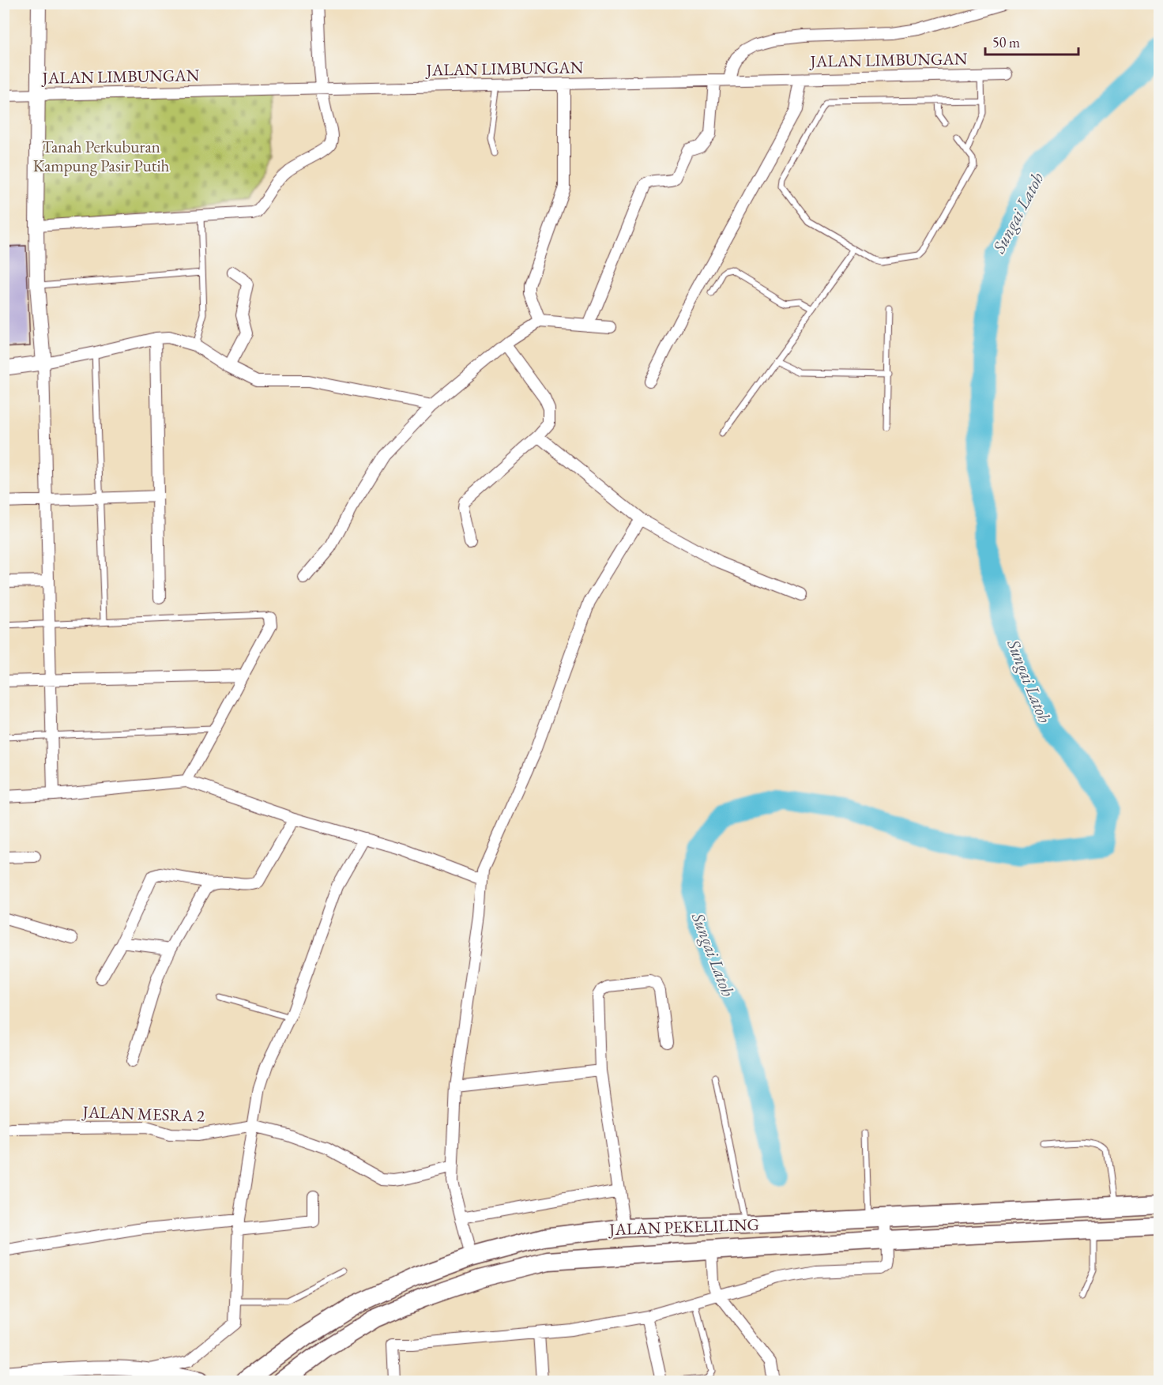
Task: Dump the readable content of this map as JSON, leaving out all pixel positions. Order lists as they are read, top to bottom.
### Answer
{
  "streets": {
    "main road": ["JALAN PEKELILING"],
    "street": ["JALAN LIMBUNGAN", "JALAN MESRA 2"]
  },
  "water": ["Sungai Latoh"],
  "parks": ["Tanah Perkuburan Kampung Pasir Putih"],
  "scale_bar": "50 m"
}
